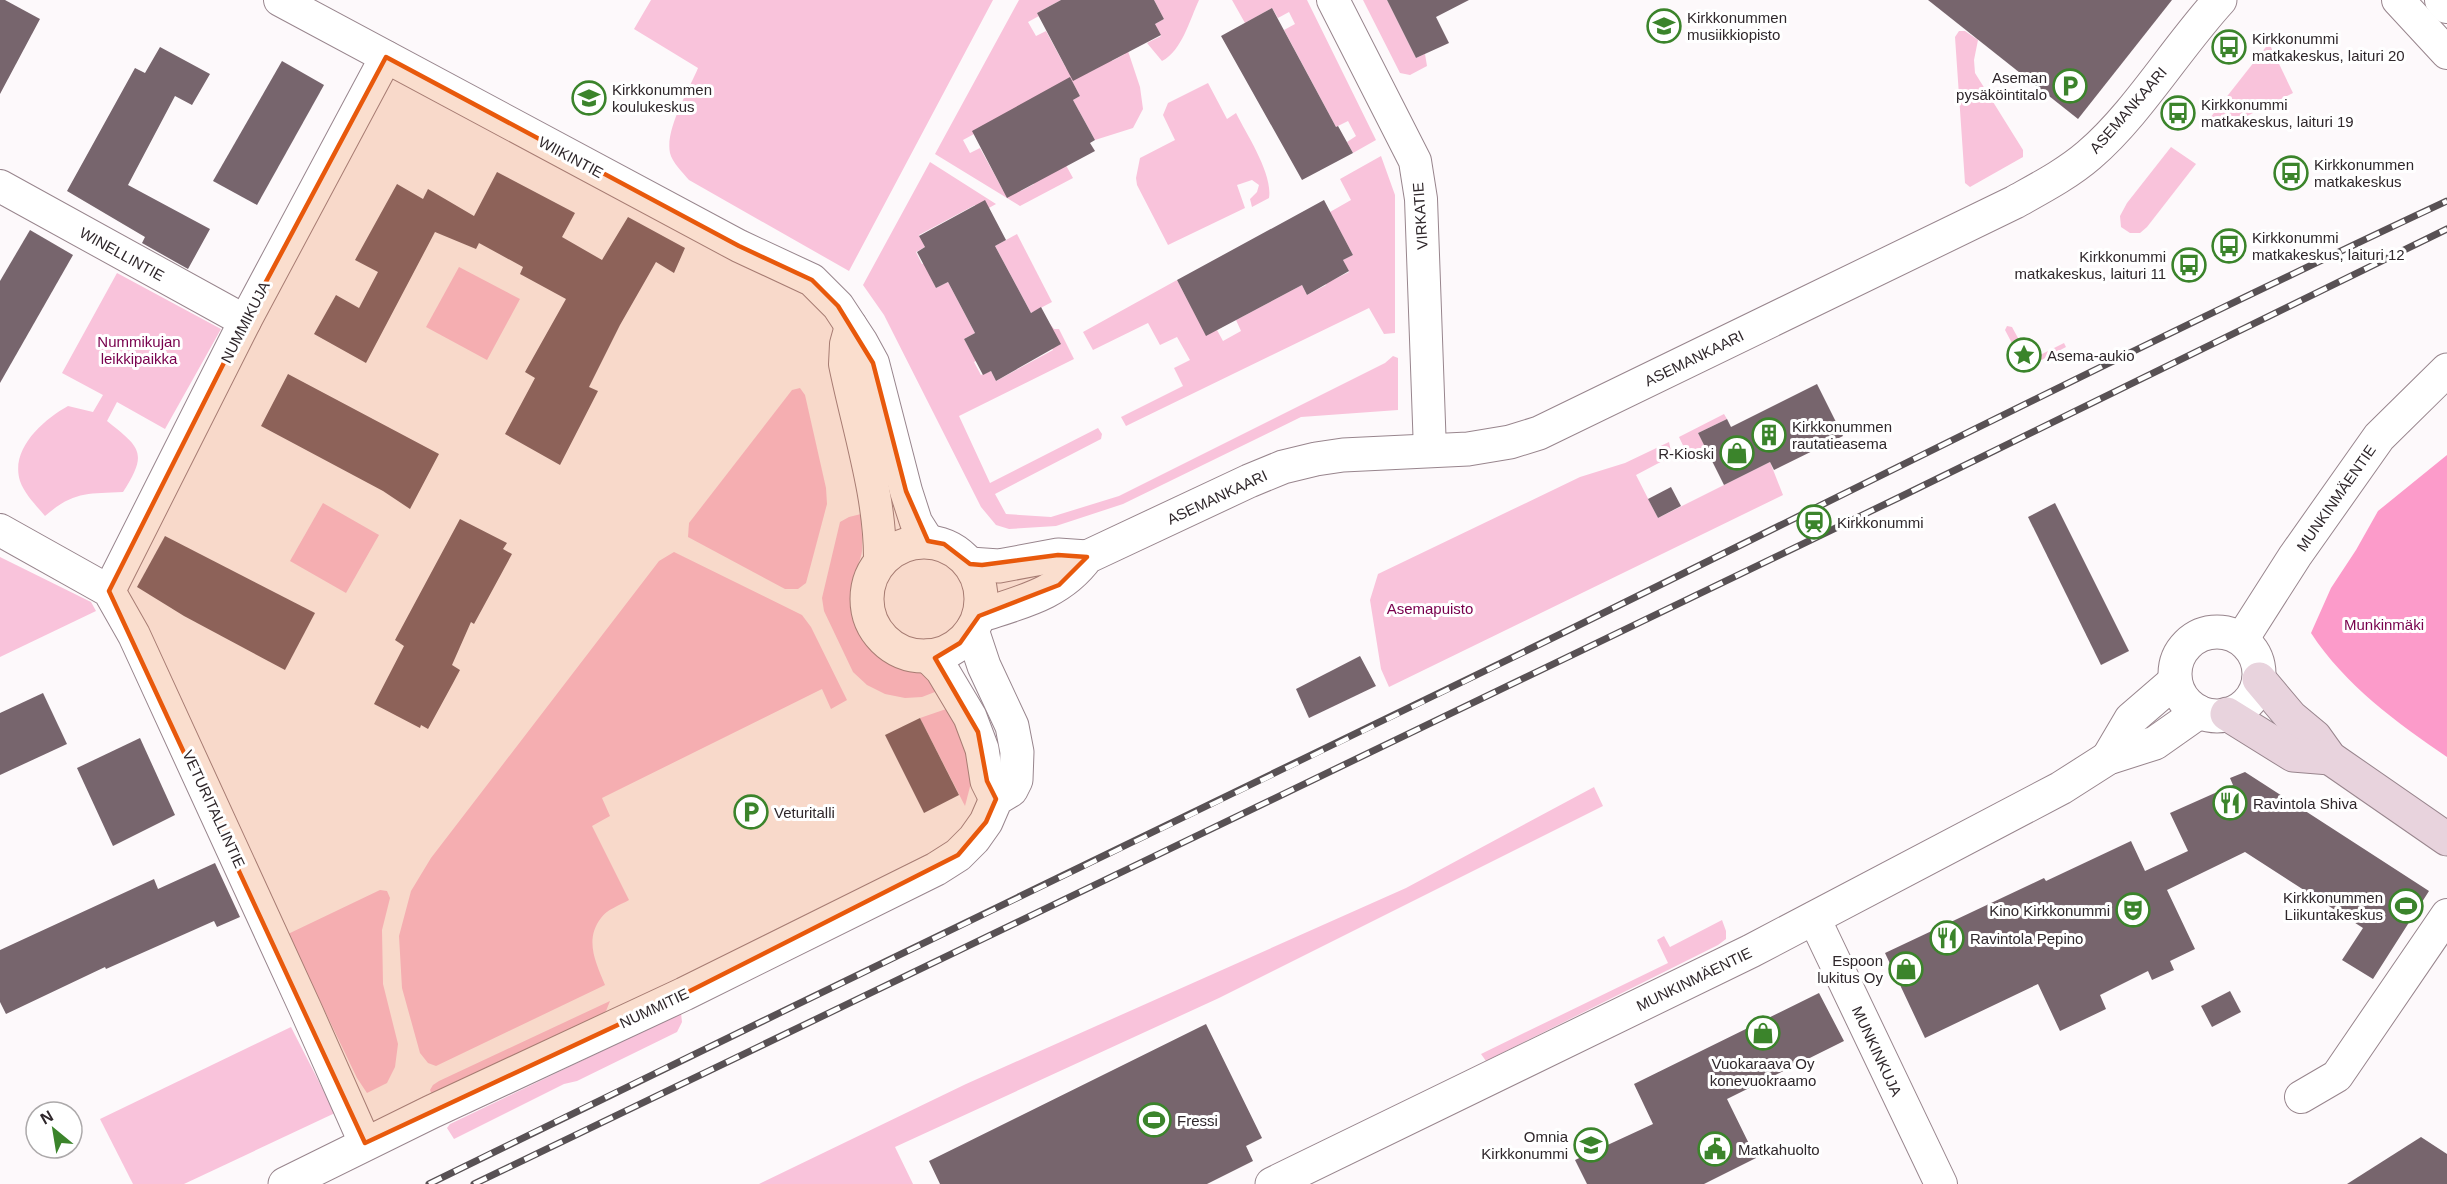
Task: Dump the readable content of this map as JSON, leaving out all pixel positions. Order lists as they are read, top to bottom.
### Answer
{
  "streets": {
    "street": [
      "ASEMANKAARI",
      "WIIKINTIE",
      "VIRKATIE",
      "WINELLINTIE",
      "NUMMIKUJA",
      "MUNKINMÄENTIE",
      "VETURITALLINTIE",
      "NUMMITIE",
      "MUNKINKUJA"
    ]
  },
  "crossings": [
    ["ASEMANKAARI", "WIIKINTIE"],
    ["ASEMANKAARI", "VIRKATIE"],
    ["ASEMANKAARI", "NUMMITIE"],
    ["WIIKINTIE", "NUMMIKUJA"],
    ["WIIKINTIE", "NUMMITIE"],
    ["WINELLINTIE", "NUMMIKUJA"],
    ["NUMMIKUJA", "VETURITALLINTIE"],
    ["MUNKINMÄENTIE", "MUNKINKUJA"],
    ["VETURITALLINTIE", "NUMMITIE"]
  ],
  "parks": ["Nummikujan leikkipaikka", "Asemapuisto", "Munkinmäki"],
  "places": {
    "school or university": ["Kirkkonummen musiikkiopisto", "Kirkkonummen koulukeskus", "Omnia Kirkkonummi"],
    "bus stop": [
      "Kirkkonummi matkakeskus, laituri 20",
      "Kirkkonummi matkakeskus, laituri 19",
      "Kirkkonummen matkakeskus",
      "Kirkkonummi matkakeskus, laituri 12",
      "Kirkkonummi matkakeskus, laituri 11"
    ],
    "parking": ["Aseman pysäköintitalo", "Veturitalli"],
    "place": ["Asema-aukio"],
    "building": ["Kirkkonummen rautatieasema"],
    "shop": ["R-Kioski", "Espoon lukitus Oy", "Vuokaraava Oy konevuokraamo"],
    "station": ["Kirkkonummi"],
    "restaurant": ["Ravintola Shiva", "Ravintola Pepino"],
    "sports": ["Kirkkonummen Liikuntakeskus", "Fressi"],
    "theatre": ["Kino Kirkkonummi"],
    "public building": ["Matkahuolto"]
  },
  "north": "top left"
}
